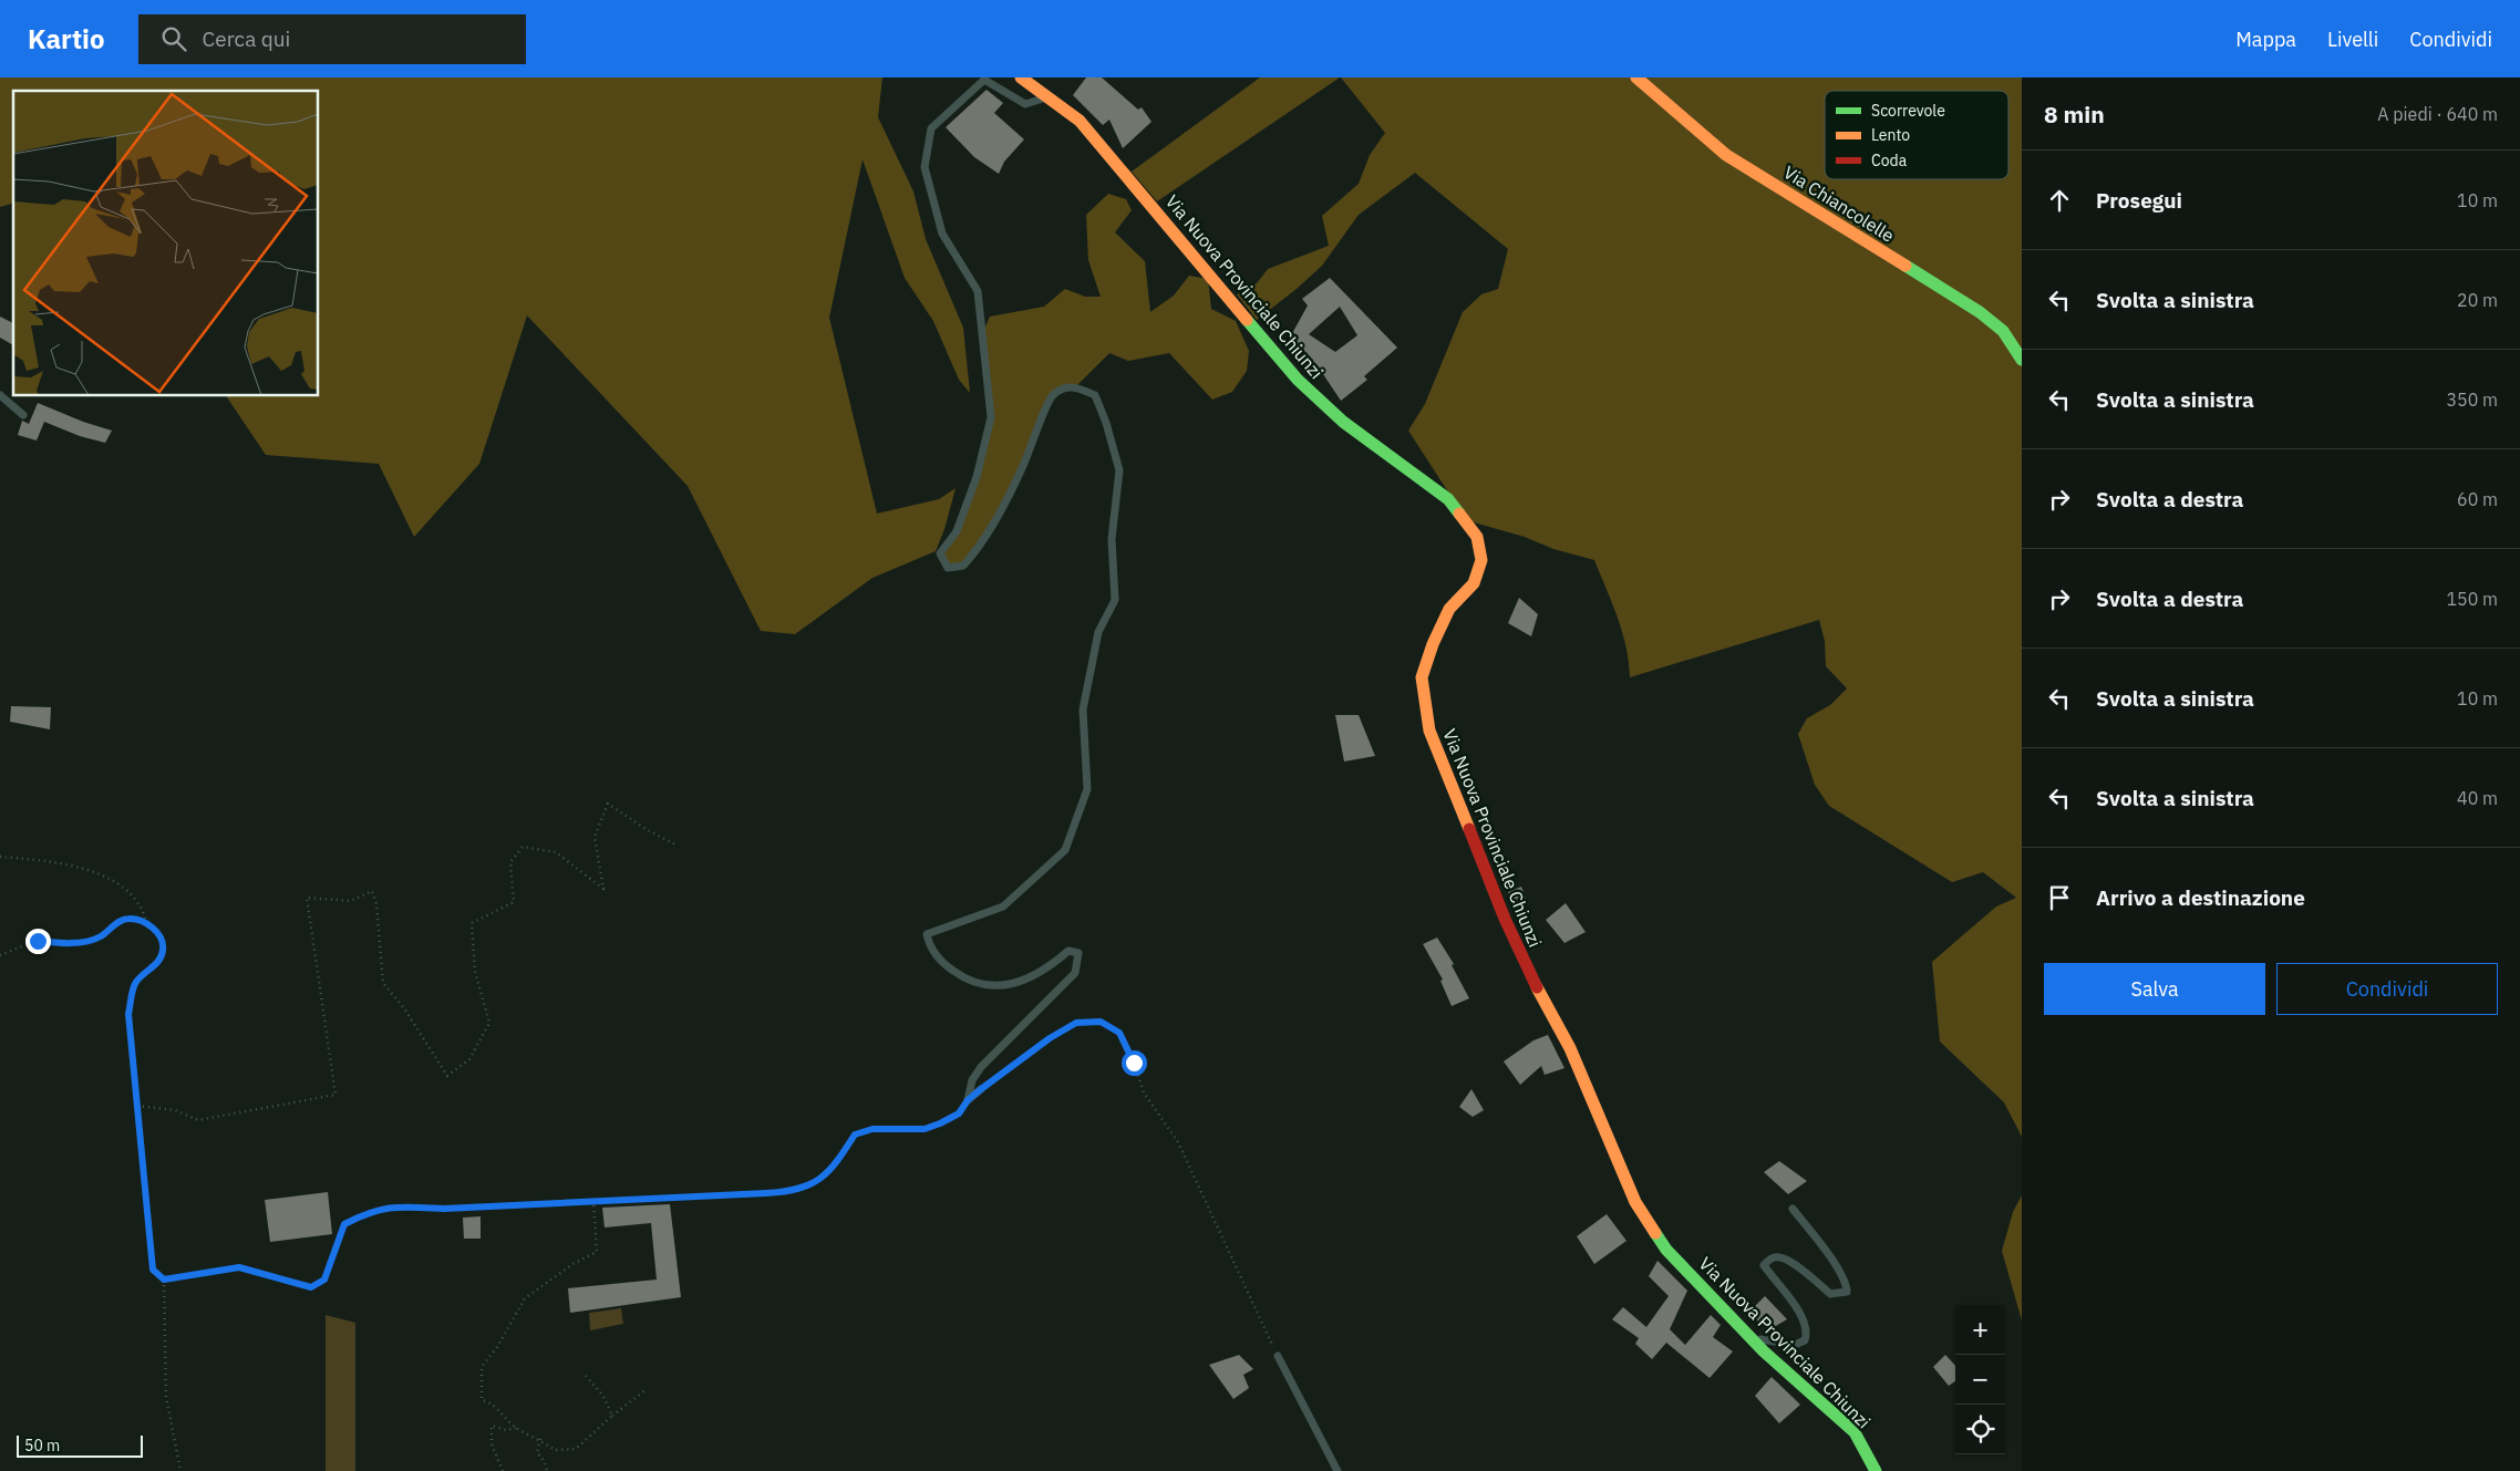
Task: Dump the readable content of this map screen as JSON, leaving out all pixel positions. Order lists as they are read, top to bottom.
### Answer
{
  "streets": {
    "main road": ["Via Chiancolelle", "Via Nuova Provinciale Chiunzi"]
  },
  "legend": ["Scorrevole", "Lento", "Coda"],
  "scale_bar": "50 m",
  "page": {
    "header": "Kartio",
    "search": "Cerca qui",
    "nav": ["Mappa", "Livelli", "Condividi"],
    "heading": ["8 min", "A piedi · 640 m"],
    "list": [
      ["Prosegui", "10 m"],
      ["Svolta a sinistra", "20 m"],
      ["Svolta a sinistra", "350 m"],
      ["Svolta a destra", "60 m"],
      ["Svolta a destra", "150 m"],
      ["Svolta a sinistra", "10 m"],
      ["Svolta a sinistra", "40 m"],
      "Arrivo a destinazione"
    ],
    "buttons": ["Salva", "Condividi"],
    "map_buttons": ["+", "−"],
    "scale": "50 m"
  }
}
